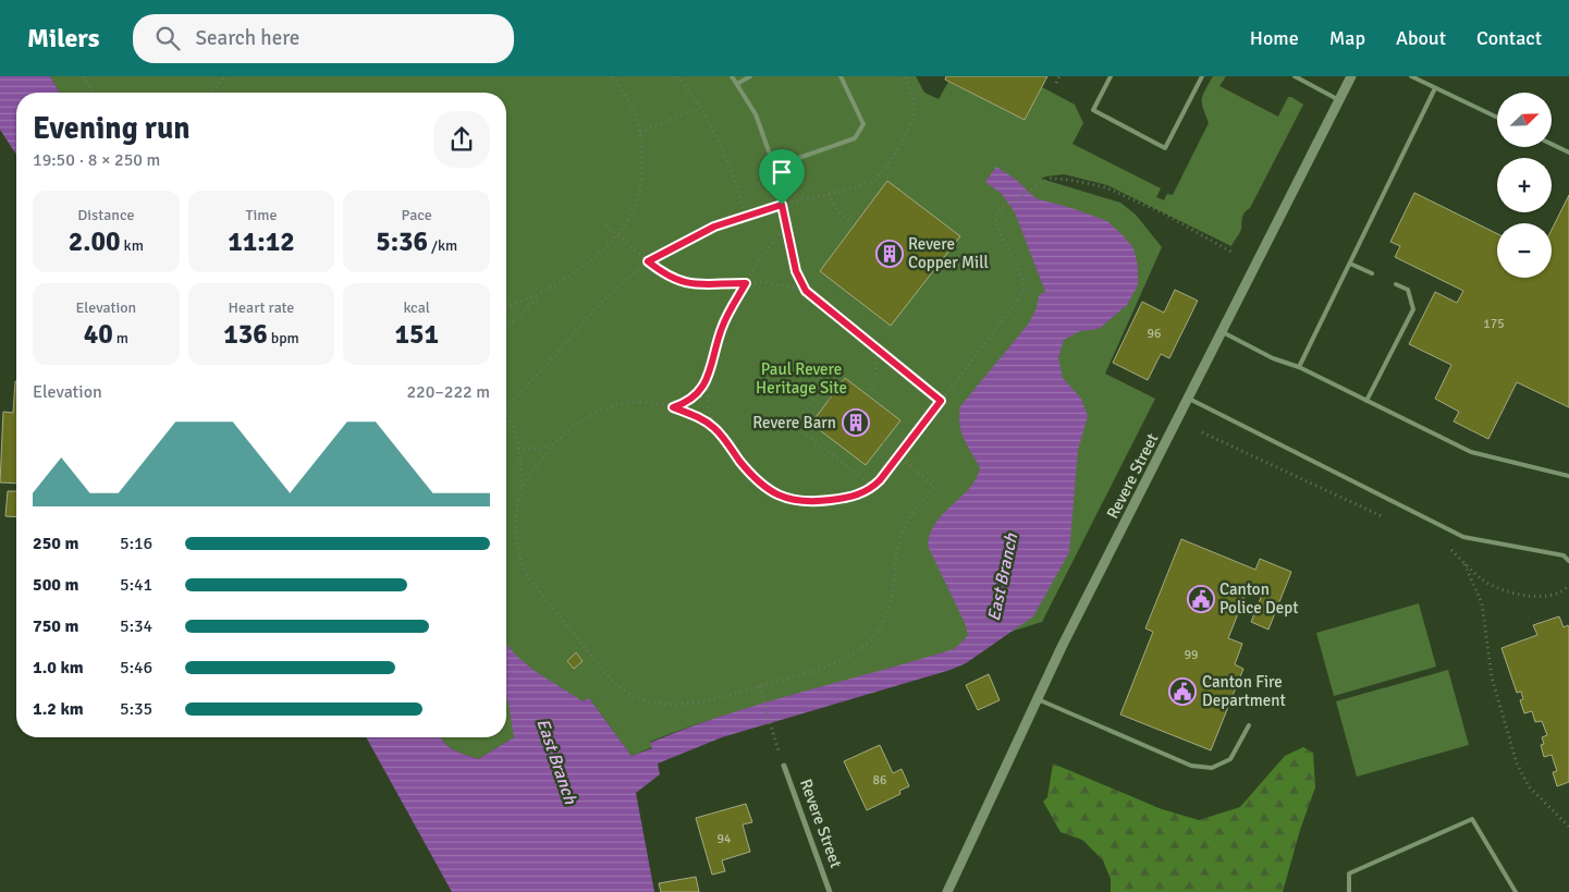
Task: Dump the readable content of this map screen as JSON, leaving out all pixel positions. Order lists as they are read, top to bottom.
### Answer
{
  "streets": {
    "street": ["Revere Street"]
  },
  "water": ["East Branch"],
  "parks": ["Paul Revere Heritage Site"],
  "places": {
    "building": ["Revere Copper Mill", "Revere Barn"],
    "public building": ["Canton Police Dept", "Canton Fire Department"]
  },
  "house_numbers": [
    "175",
    "96",
    "99",
    "86",
    "94"
  ],
  "north": "top right",
  "page": {
    "header": "Milers",
    "search": "Search here",
    "nav": [
      "Home",
      "Map",
      "About",
      "Contact"
    ],
    "map_buttons": ["+", "−"],
    "heading": ["Evening run", "19:50 · 8 × 250 m"],
    "stats": [
      ["Distance", "2.00 km"],
      ["Time", "11:12"],
      ["Pace", "5:36 /km"],
      ["Elevation", "40 m"],
      ["Heart rate", "136 bpm"],
      ["kcal", "151"]
    ],
    "chart": ["Elevation", "220–222 m"],
    "list": [
      {
        "name": "250 m",
        "note": "5:16"
      },
      {
        "name": "500 m",
        "note": "5:41"
      },
      {
        "name": "750 m",
        "note": "5:34"
      },
      {
        "name": "1.0 km",
        "note": "5:46"
      },
      {
        "name": "1.2 km",
        "note": "5:35"
      }
    ]
  }
}
